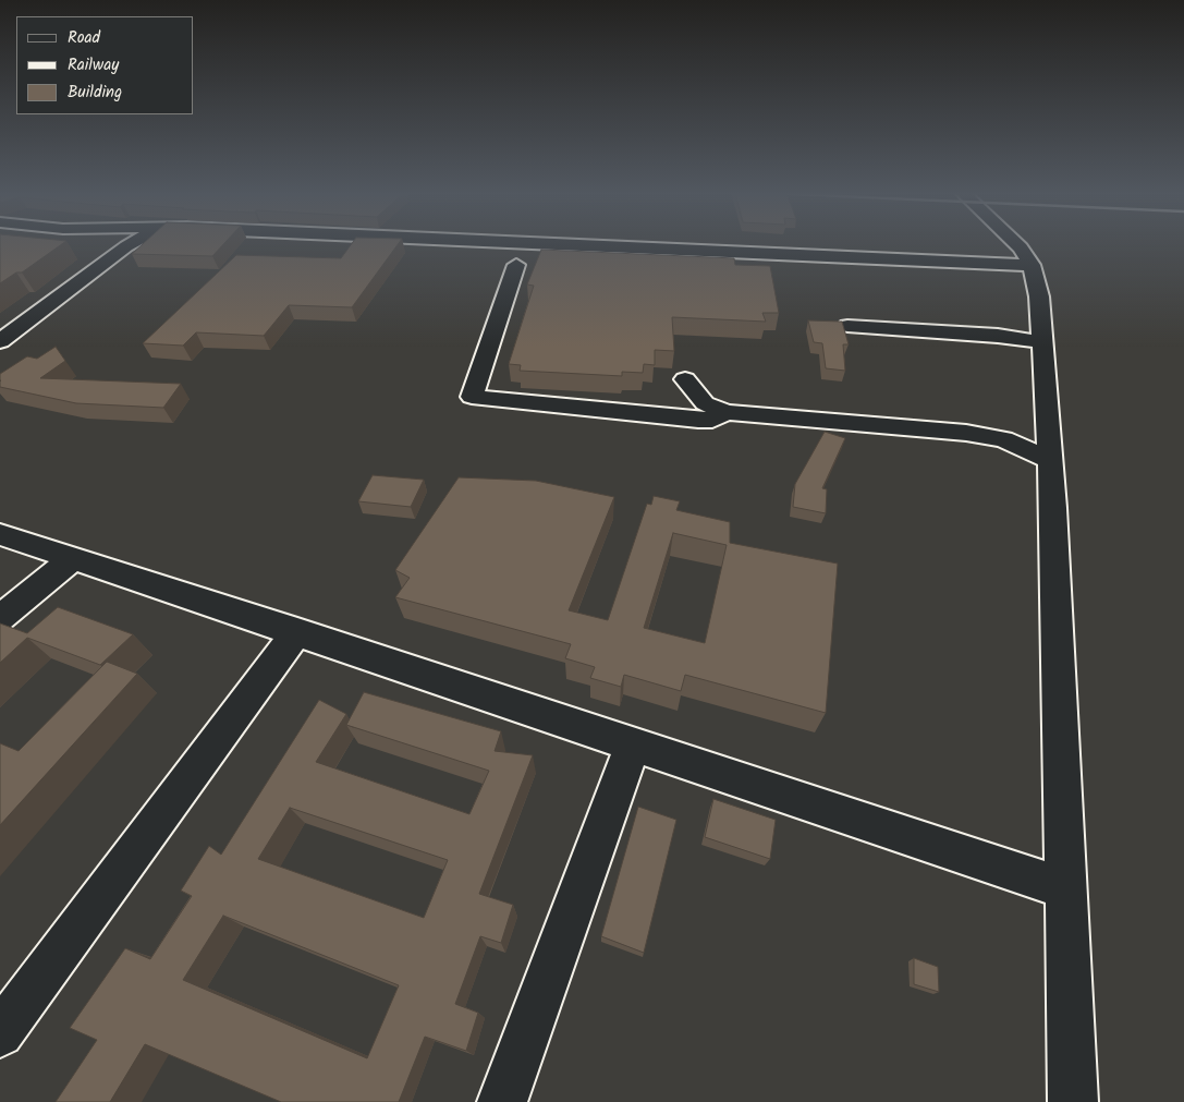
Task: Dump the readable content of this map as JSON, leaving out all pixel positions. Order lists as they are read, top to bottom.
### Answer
{
  "legend": ["Road", "Railway", "Building"]
}
